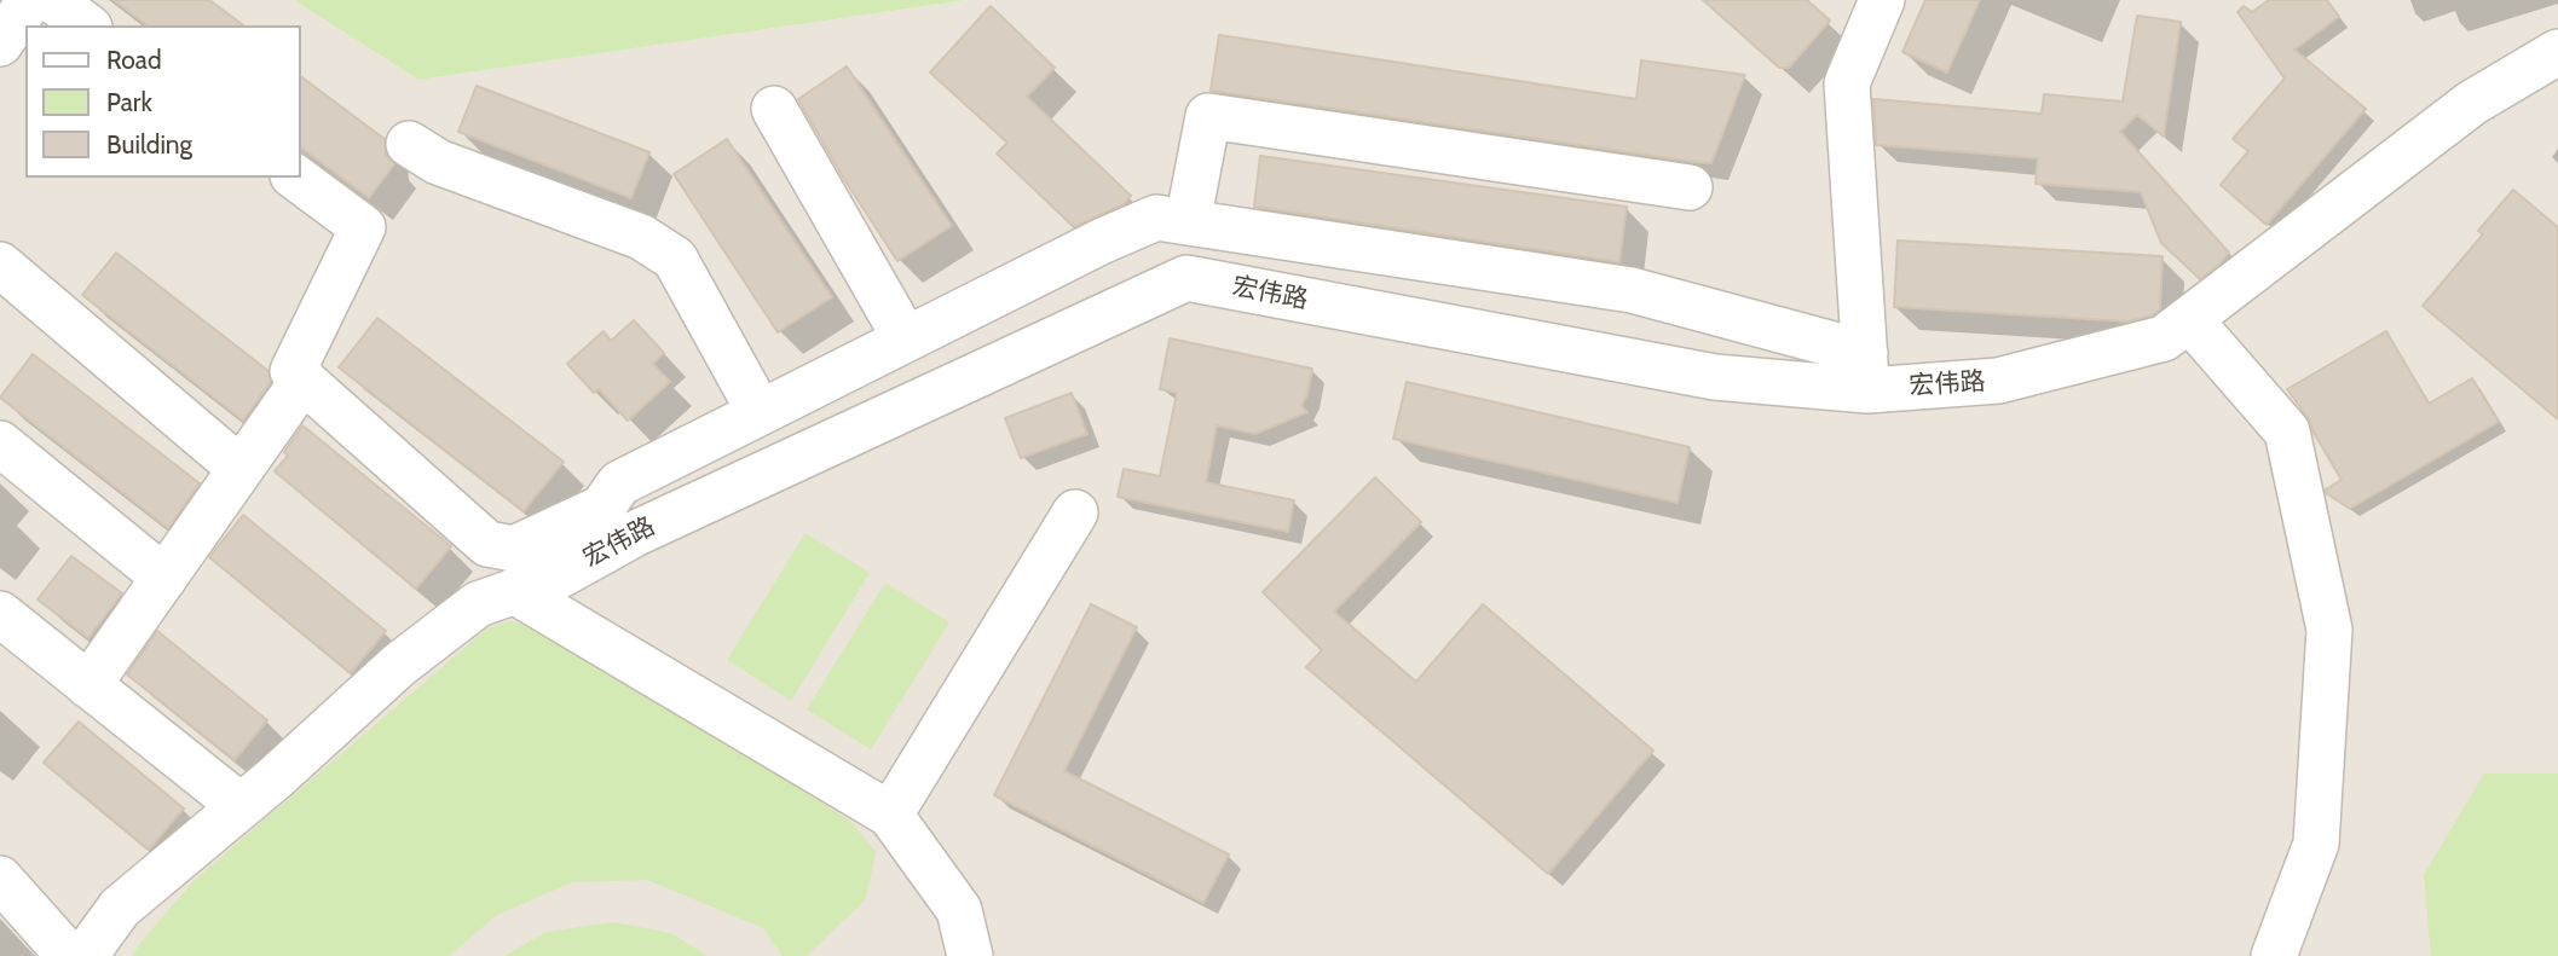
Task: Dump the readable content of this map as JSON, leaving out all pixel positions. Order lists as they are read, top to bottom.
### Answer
{
  "streets": {
    "street": ["宏伟路"]
  },
  "legend": ["Road", "Park", "Building"]
}
